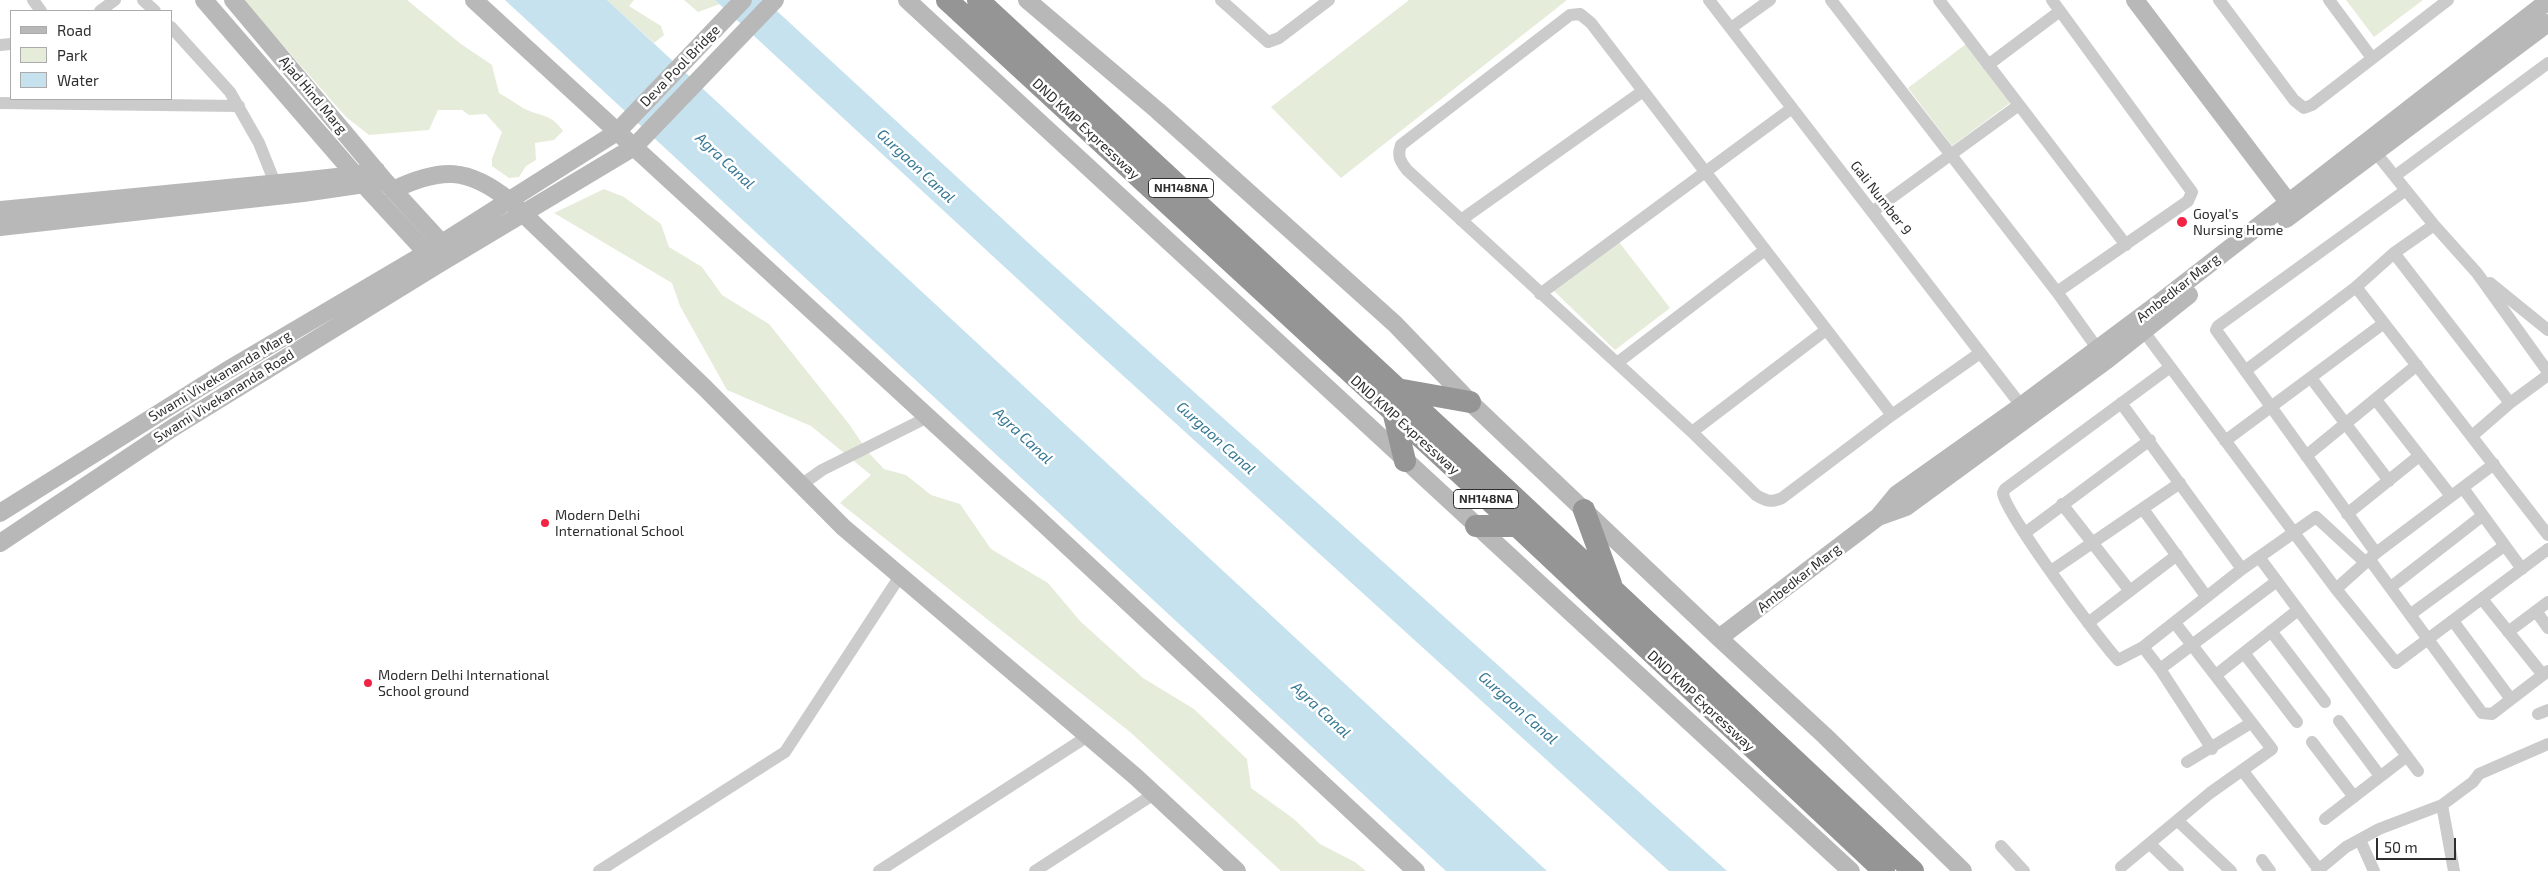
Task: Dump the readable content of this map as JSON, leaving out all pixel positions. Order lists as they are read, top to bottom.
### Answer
{
  "streets": {
    "highway": ["DND KMP Expressway", "NH148NA"],
    "street": [
      "Deva Pool Bridge",
      "Ajad Hind Marg",
      "Gali Number 9",
      "Ambedkar Marg",
      "Swami Vivekananda Marg",
      "Swami Vivekananda Road"
    ]
  },
  "crossings": [
    ["Deva Pool Bridge", "Ajad Hind Marg"],
    ["Deva Pool Bridge", "Swami Vivekananda Marg"],
    ["Ajad Hind Marg", "Swami Vivekananda Marg"],
    ["Gali Number 9", "Ambedkar Marg"],
    ["Swami Vivekananda Marg", "Swami Vivekananda Road"]
  ],
  "water": ["Agra Canal", "Gurgaon Canal"],
  "places": ["Goyal's Nursing Home", "Modern Delhi International School", "Modern Delhi International School ground"],
  "legend": ["Road", "Park", "Water"],
  "scale_bar": "50 m"
}
